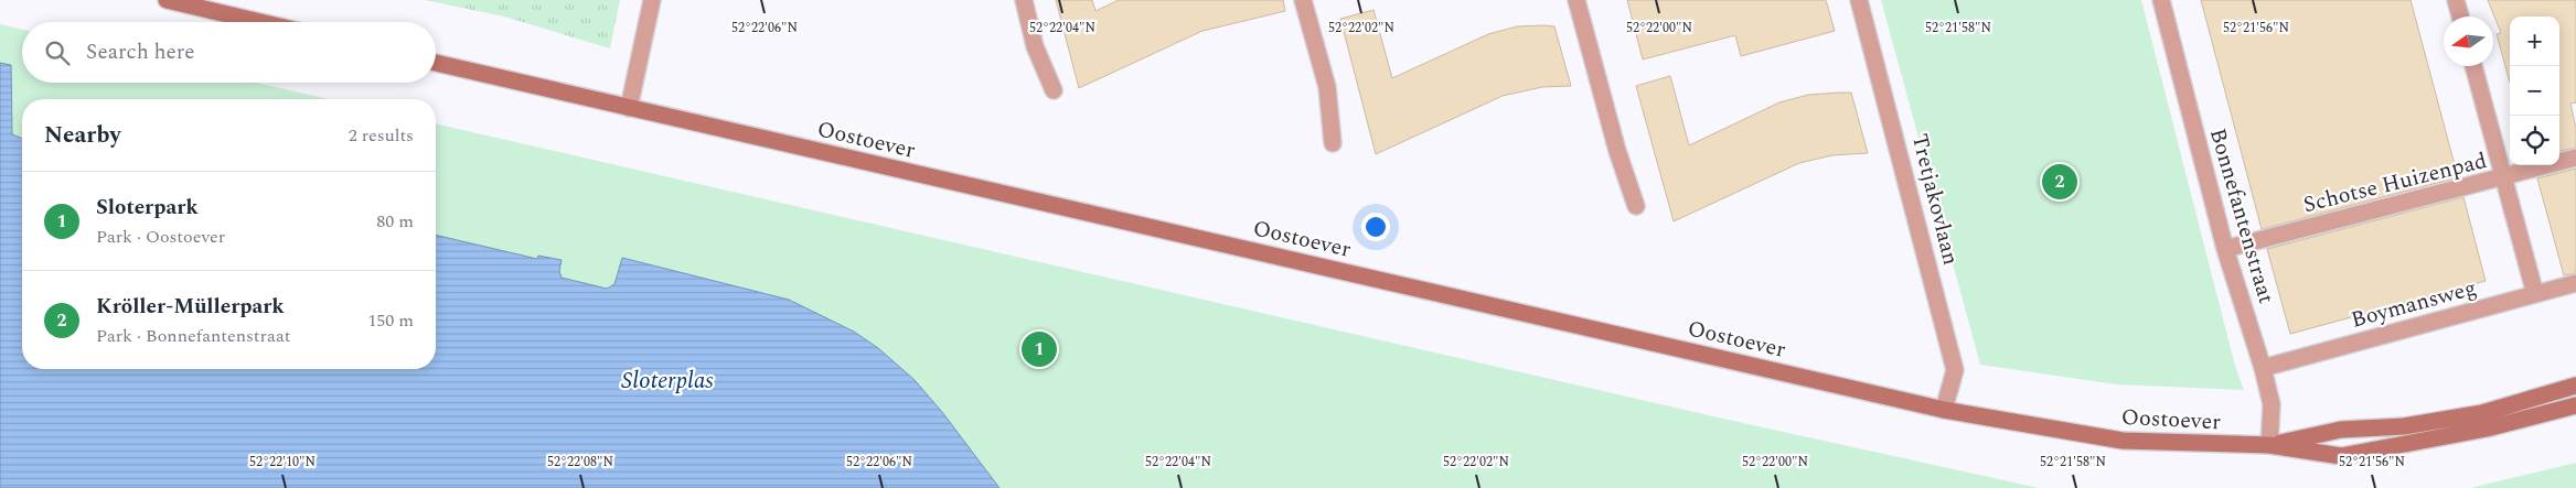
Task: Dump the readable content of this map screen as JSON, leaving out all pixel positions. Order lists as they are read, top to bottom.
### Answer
{
  "streets": {
    "main road": ["Oostoever"],
    "street": [
      "Schotse Huizenpad",
      "Tretjakovlaan",
      "Bonnefantenstraat",
      "Boymansweg"
    ]
  },
  "crossings": [
    ["Oostoever", "Tretjakovlaan"],
    ["Oostoever", "Bonnefantenstraat"],
    ["Schotse Huizenpad", "Bonnefantenstraat"],
    ["Bonnefantenstraat", "Boymansweg"]
  ],
  "water": ["Sloterplas"],
  "north": "left",
  "page": {
    "map_buttons": ["+", "−"],
    "search": "Search here",
    "heading": ["Nearby", "2 results"],
    "pins": ["2", "1"],
    "list": [
      {
        "mark": "1",
        "name": "Sloterpark",
        "note": "Park · Oostoever",
        "value": "80 m"
      },
      {
        "mark": "2",
        "name": "Kröller-Müllerpark",
        "note": "Park · Bonnefantenstraat",
        "value": "150 m"
      }
    ]
  },
  "coordinates": [
    "52°22'04\"N",
    "52°22'02\"N",
    "52°22'00\"N",
    "52°21'58\"N",
    "52°22'06\"N",
    "52°21'56\"N",
    "52°22'10\"N",
    "52°22'08\"N"
  ]
}
